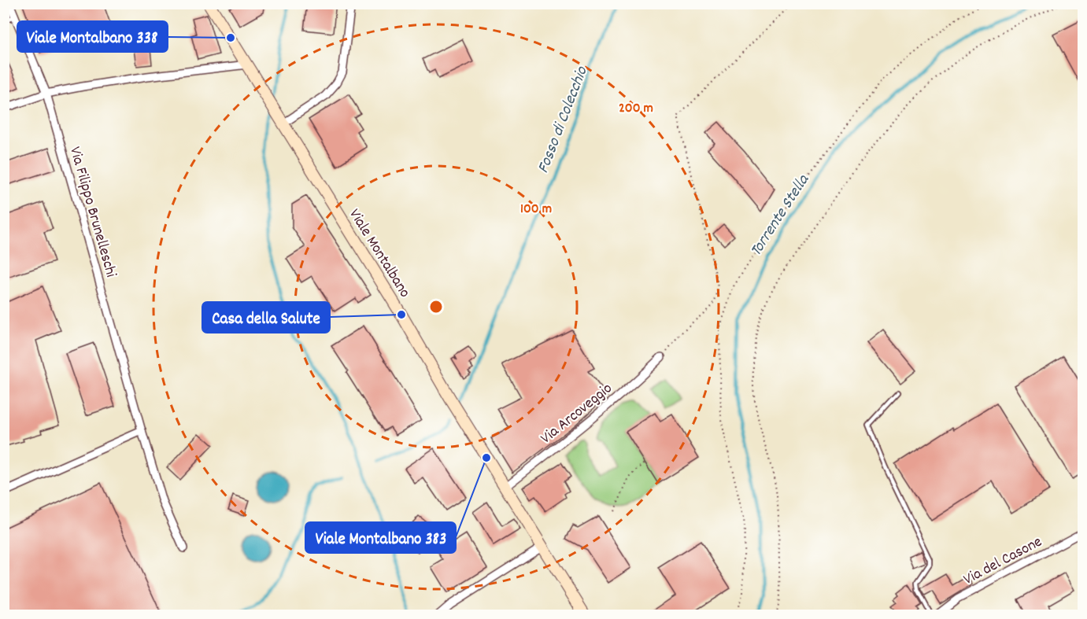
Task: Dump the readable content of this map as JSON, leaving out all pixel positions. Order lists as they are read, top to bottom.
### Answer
{
  "streets": {
    "main road": ["Viale Montalbano"],
    "street": ["Via Filippo Brunelleschi", "Via Arcoveggio", "Via del Casone"]
  },
  "crossings": [
    ["Viale Montalbano", "Via Arcoveggio"]
  ],
  "water": ["Fosso di Colecchio", "Torrente Stella"],
  "places": ["Viale Montalbano 338", "Casa della Salute", "Viale Montalbano 383"],
  "rings": ["200 m", "100 m"]
}
